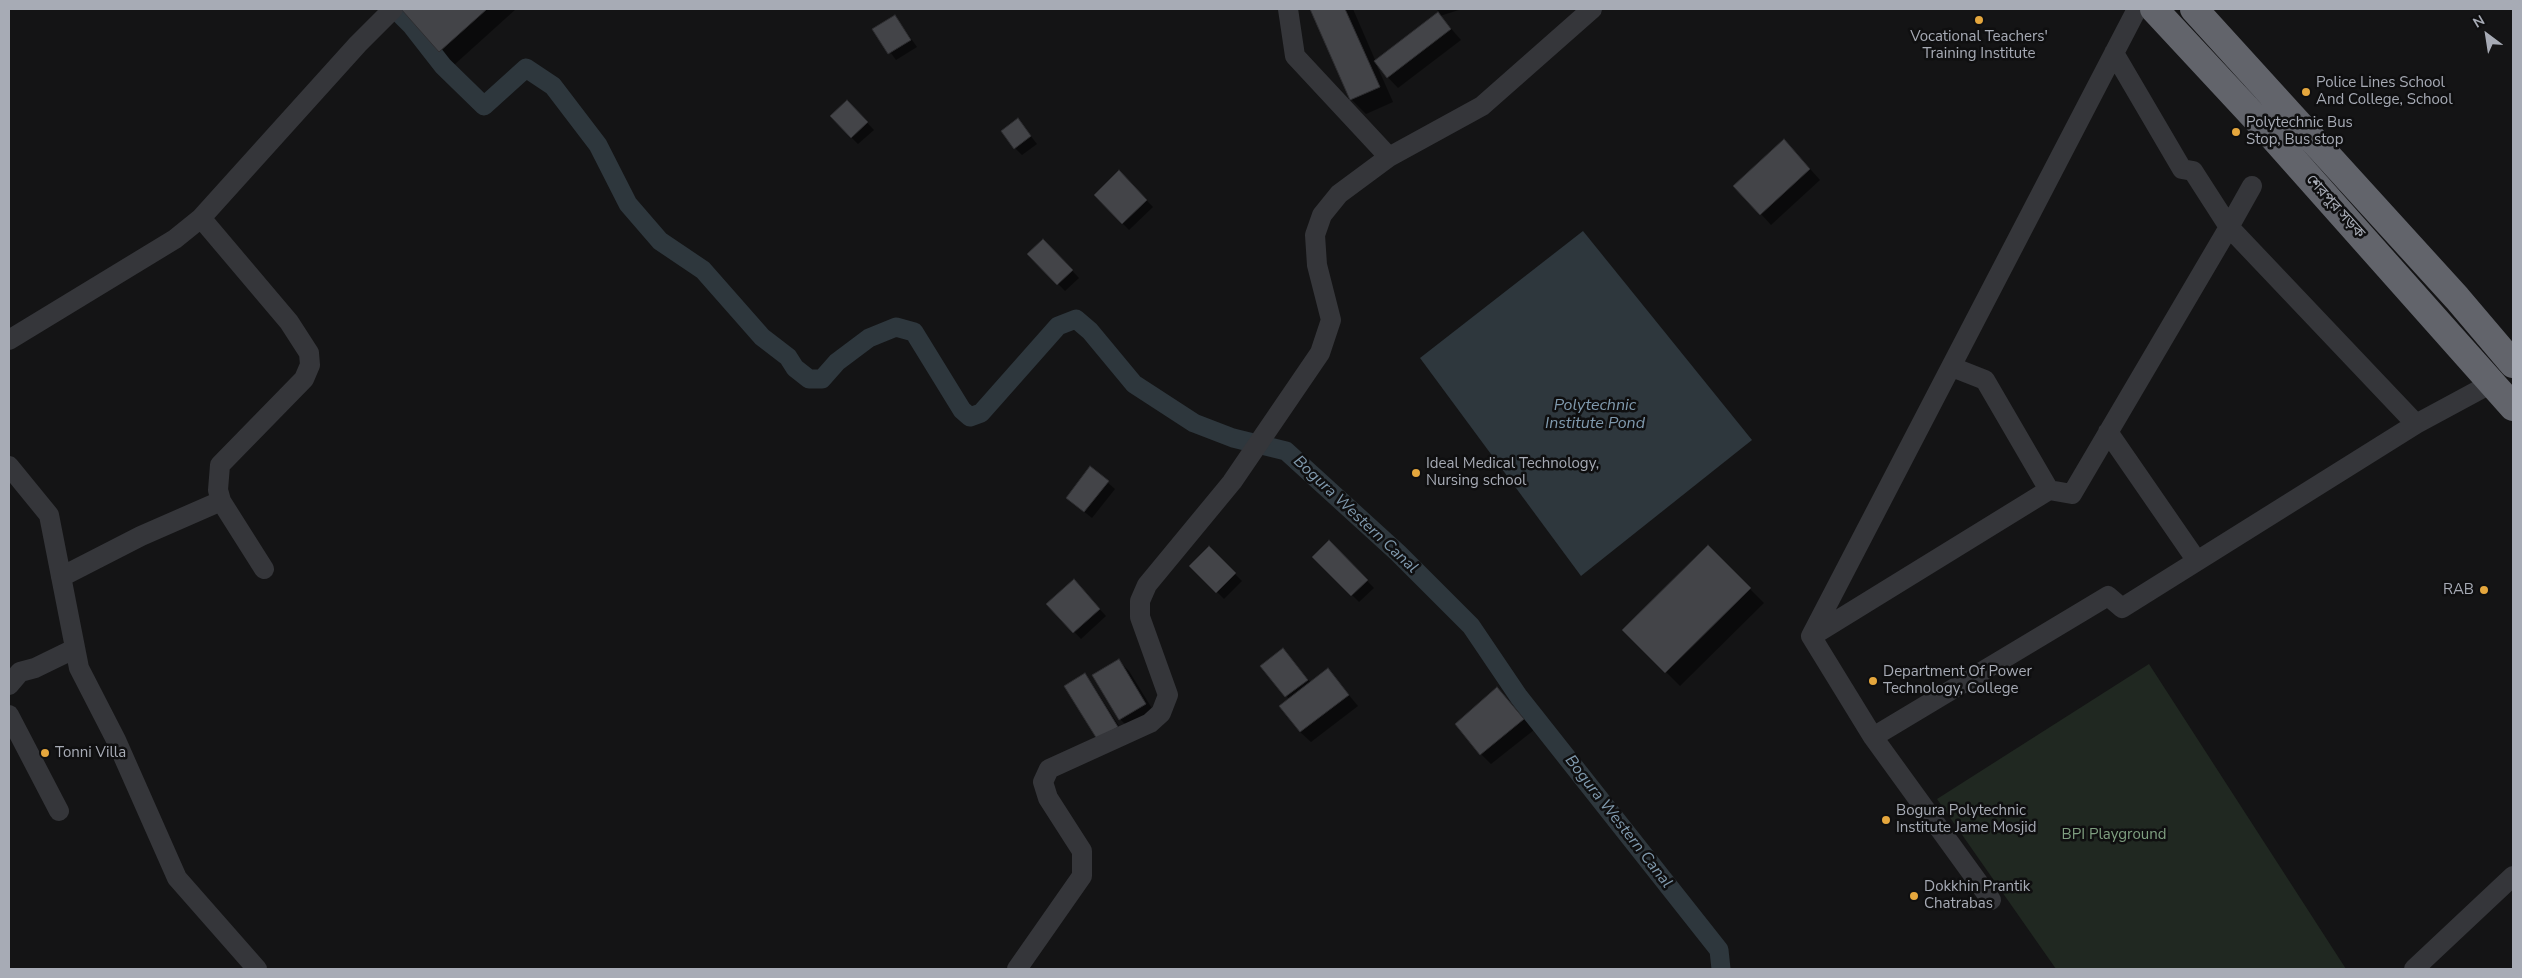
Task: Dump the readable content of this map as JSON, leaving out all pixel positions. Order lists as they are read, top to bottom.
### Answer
{
  "streets": {
    "highway": ["শেরপুর সড়ক"]
  },
  "water": ["Polytechnic Institute Pond", "Bogura Western Canal"],
  "parks": ["BPI Playground"],
  "places": [
    "Vocational Teachers' Training Institute",
    "Police Lines School And College, School",
    "Polytechnic Bus Stop, Bus stop",
    "Ideal Medical Technology, Nursing school",
    "RAB",
    "Department Of Power Technology, College",
    "Tonni Villa",
    "Bogura Polytechnic Institute Jame Mosjid",
    "Dokkhin Prantik Chatrabas"
  ],
  "north": "top left"
}
